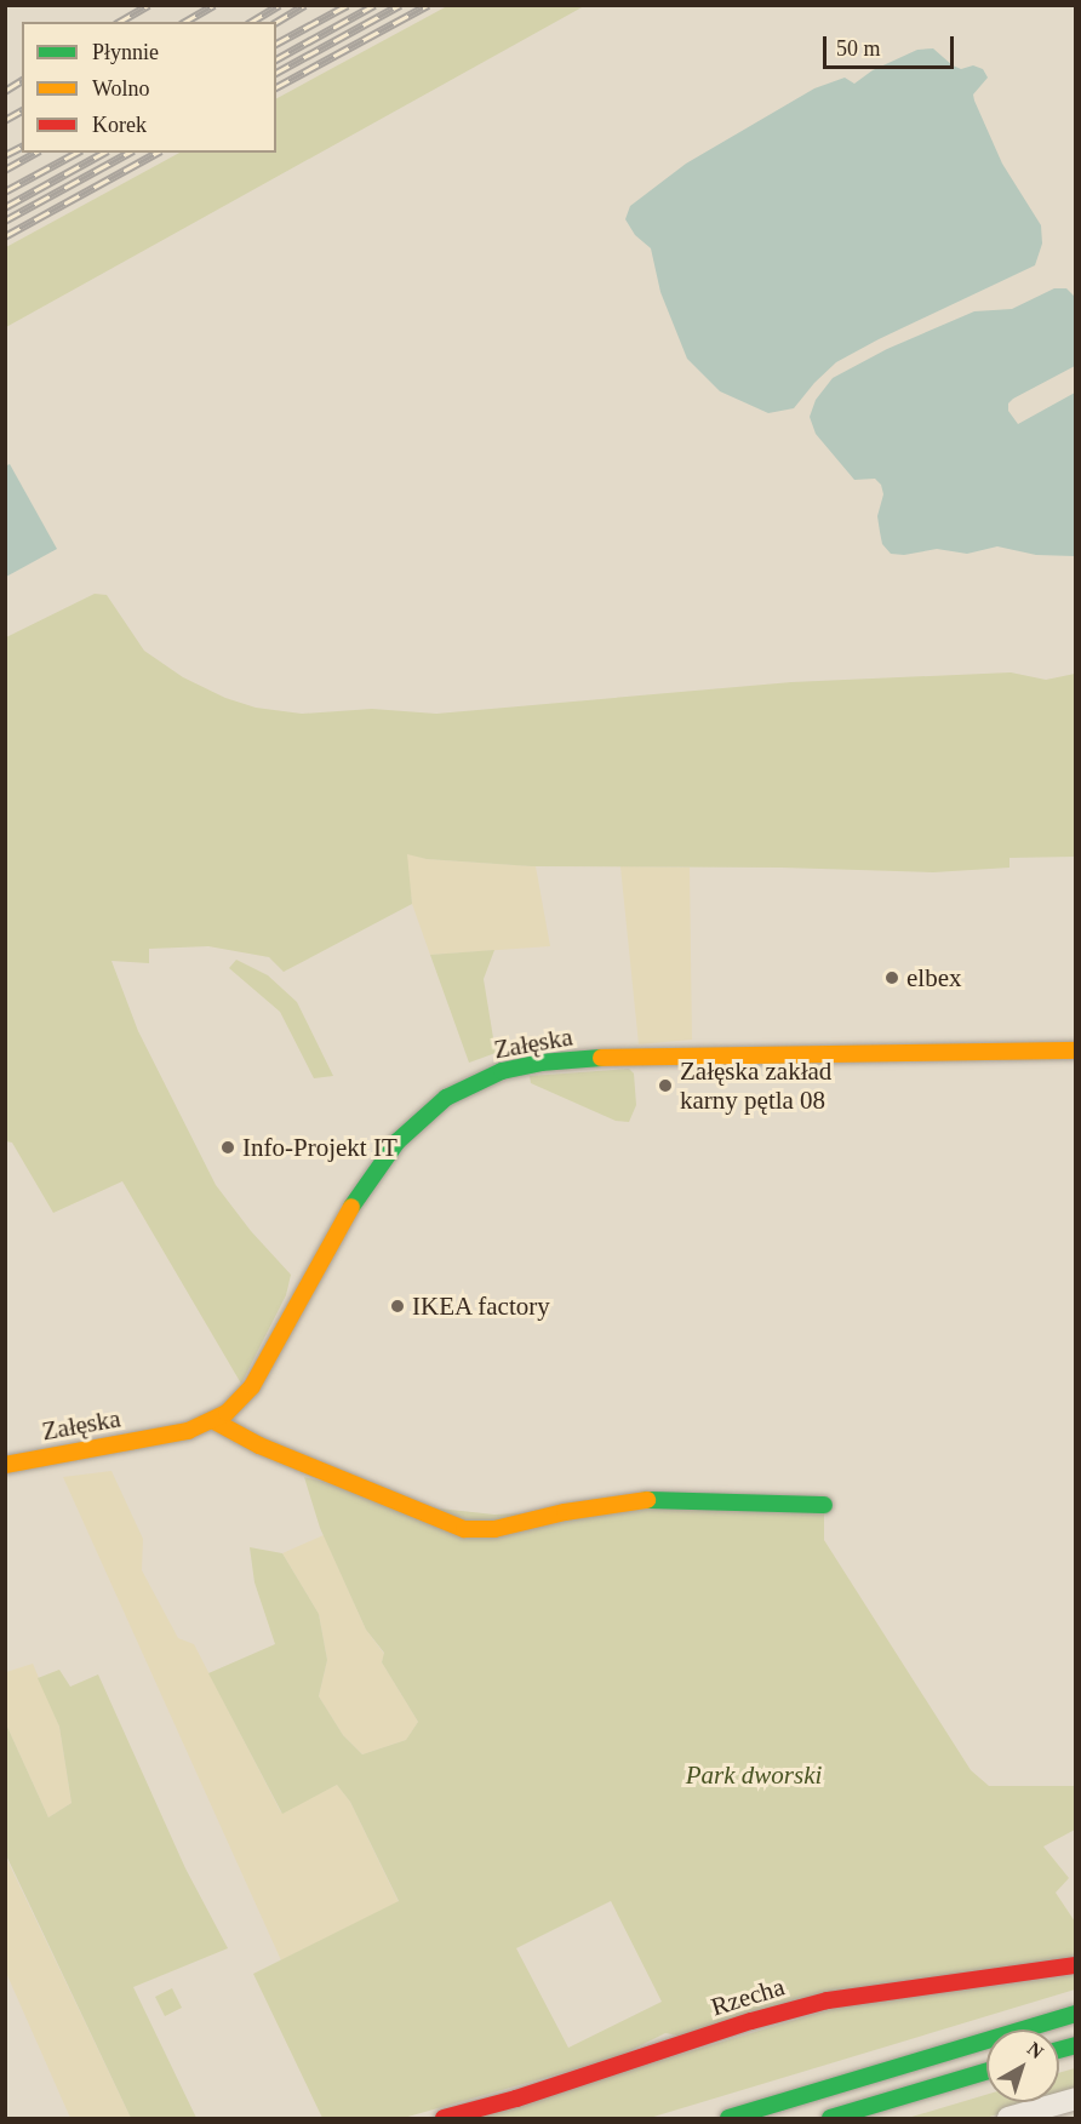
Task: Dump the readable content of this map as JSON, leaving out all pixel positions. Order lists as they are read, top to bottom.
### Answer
{
  "streets": {
    "street": ["Załęska", "Rzecha"]
  },
  "parks": ["Park dworski"],
  "places": [
    "elbex",
    "Załęska zakład karny pętla 08",
    "Info-Projekt IT",
    "IKEA factory"
  ],
  "legend": ["Płynnie", "Wolno", "Korek"],
  "scale_bar": "50 m",
  "north": "top right"
}
